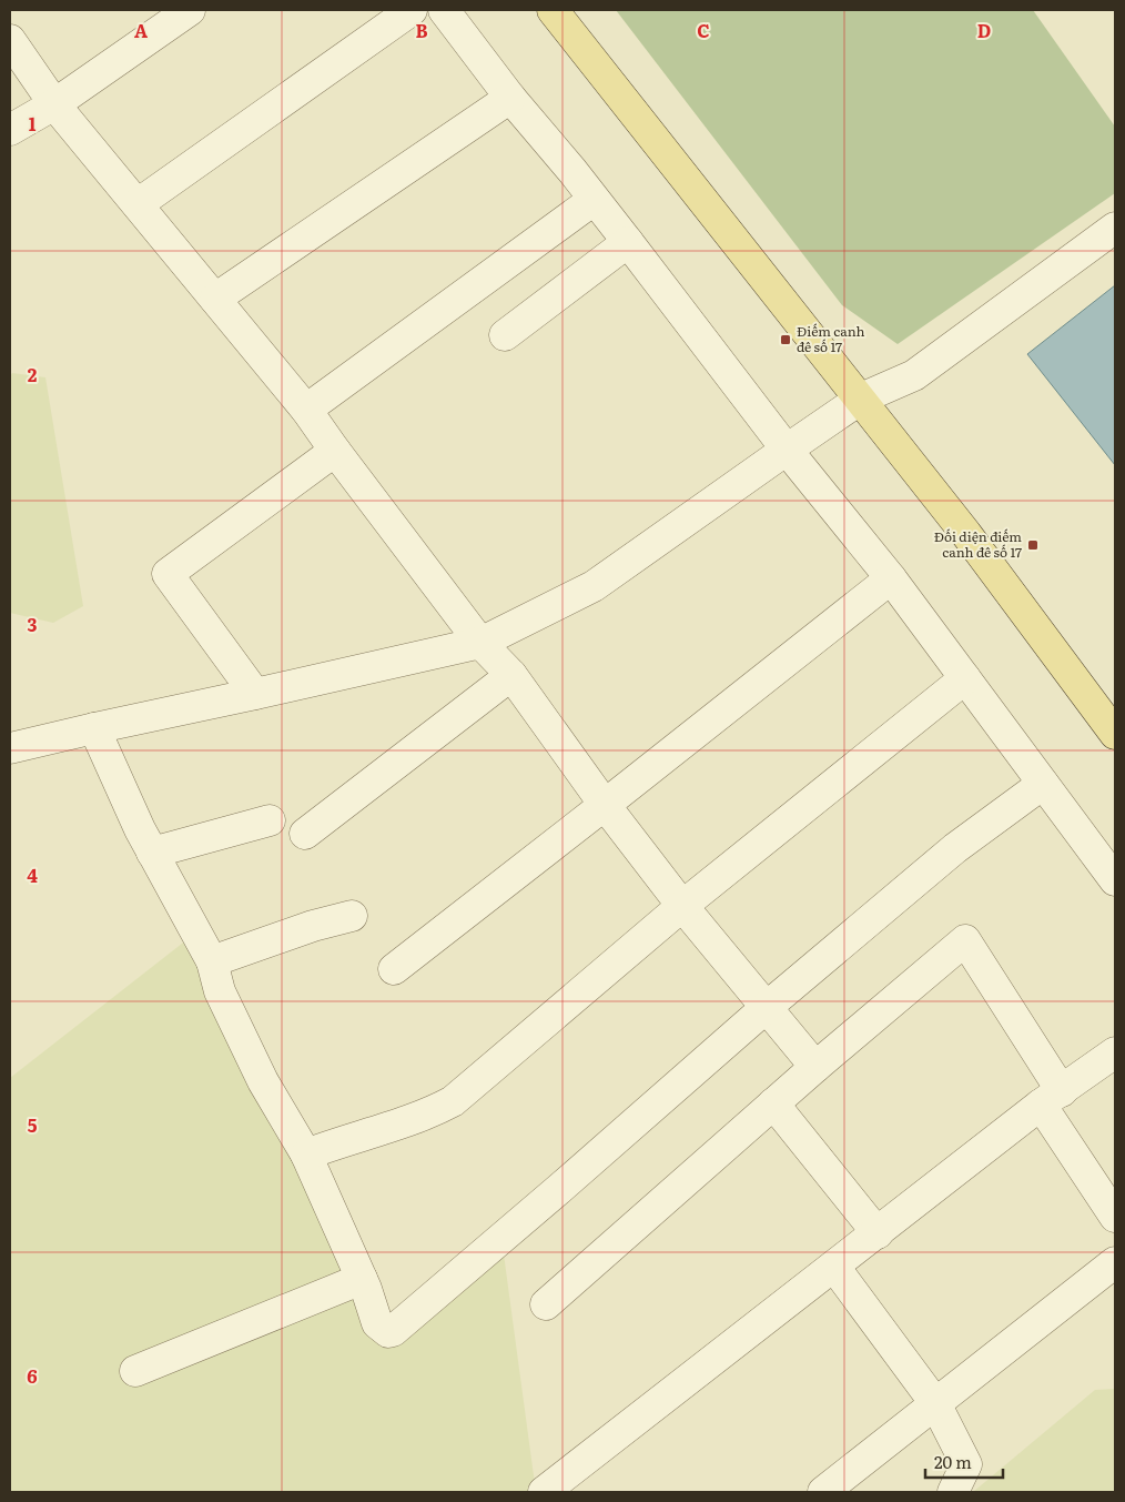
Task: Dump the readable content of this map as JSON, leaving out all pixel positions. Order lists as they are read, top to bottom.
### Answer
{
  "places": {
    "transit": ["Điếm canh đê số 17", "Đối diện điếm canh đê số 17"]
  },
  "scale_bar": "20 m",
  "grid": {
    "columns": [
      "A",
      "B",
      "C",
      "D"
    ],
    "rows": [
      "1",
      "2",
      "3",
      "4",
      "5",
      "6"
    ]
  }
}
